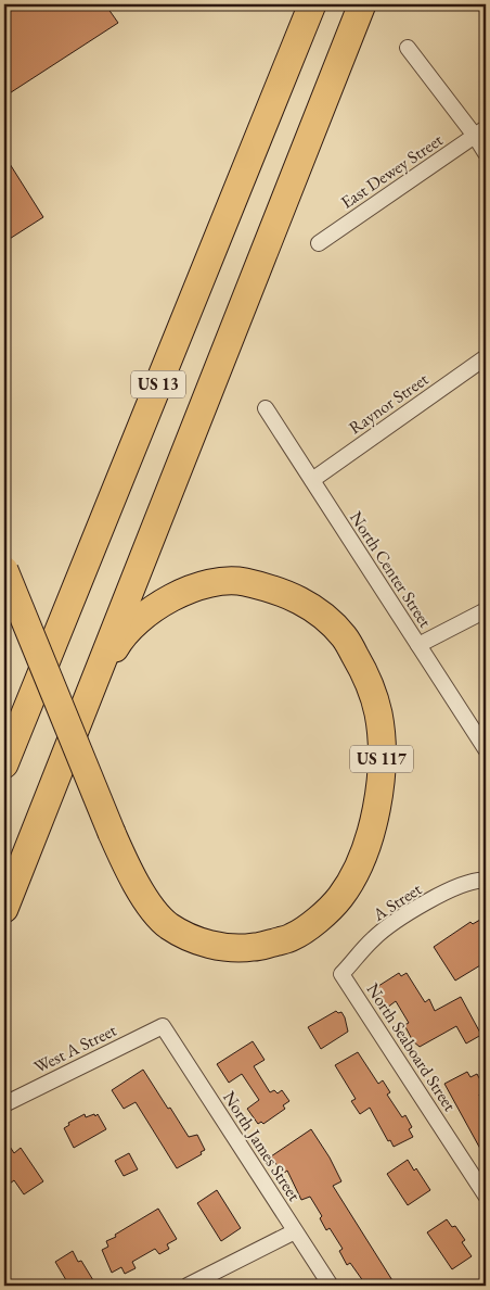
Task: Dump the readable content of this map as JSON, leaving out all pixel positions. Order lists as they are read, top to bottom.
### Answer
{
  "streets": {
    "highway": ["US 13", "US 117"],
    "street": [
      "East Dewey Street",
      "Raynor Street",
      "North Center Street",
      "A Street",
      "North Seaboard Street",
      "West A Street",
      "North James Street"
    ]
  },
  "crossings": [
    ["US 13", "US 117"],
    ["Raynor Street", "North Center Street"],
    ["A Street", "North Seaboard Street"],
    ["West A Street", "North James Street"]
  ]
}
